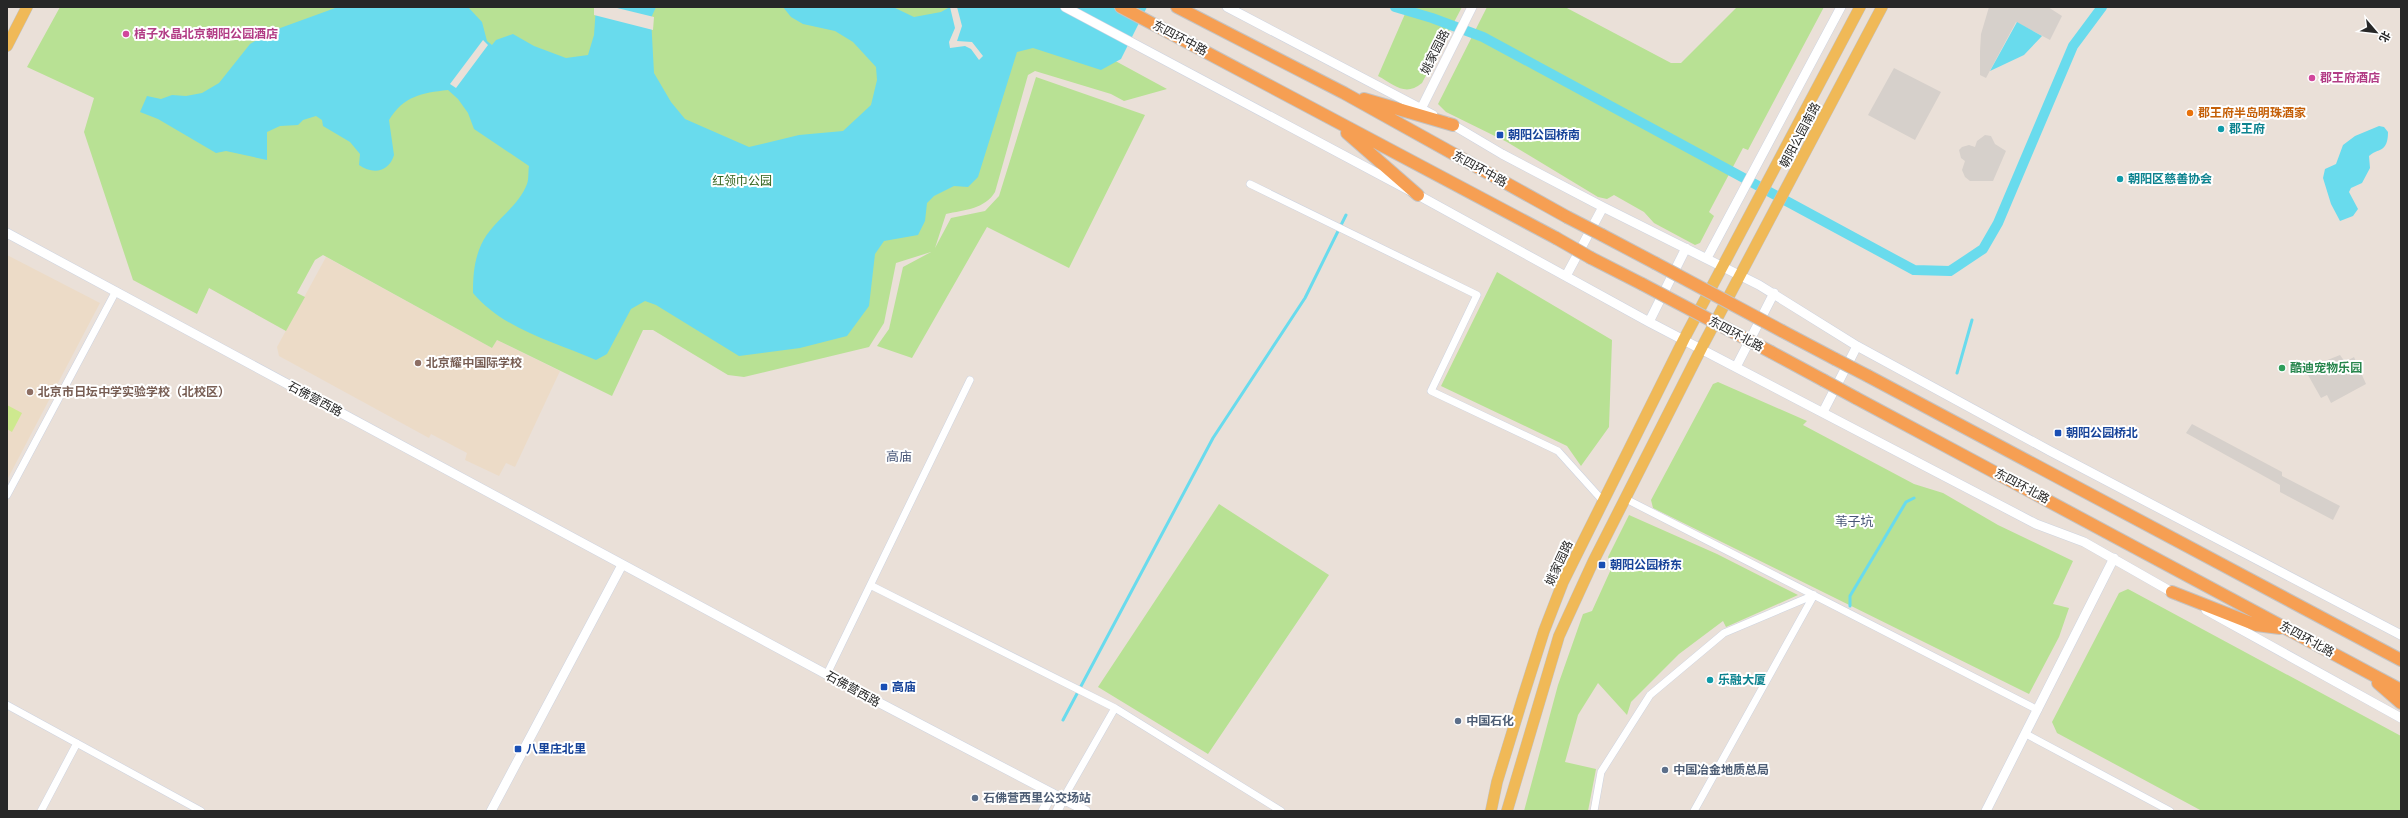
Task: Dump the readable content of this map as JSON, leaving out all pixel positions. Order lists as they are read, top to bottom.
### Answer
{
  "streets": {
    "highway": ["东四环中路", "东四环北路"],
    "main road": ["姚家园路", "朝阳公园南路"],
    "street": ["石佛营西路"]
  },
  "crossings": [
    ["东四环中路", "姚家园路"],
    ["东四环中路", "朝阳公园南路"],
    ["东四环中路", "东四环北路"],
    ["姚家园路", "朝阳公园南路"],
    ["姚家园路", "东四环北路"],
    ["朝阳公园南路", "东四环北路"]
  ],
  "districts": ["高庙", "苇子坑"],
  "parks": ["红领巾公园"],
  "places": {
    "other": [
      "桔子水晶北京朝阳公园酒店",
      "郡王府酒店",
      "郡王府半岛明珠酒家",
      "郡王府",
      "朝阳区慈善协会",
      "北京耀中国际学校",
      "酷迪宠物乐园",
      "北京市日坛中学实验学校（北校区）",
      "乐融大厦",
      "中国石化",
      "中国冶金地质总局",
      "石佛营西里公交场站"
    ],
    "transit": [
      "朝阳公园桥南",
      "朝阳公园桥北",
      "朝阳公园桥东",
      "高庙",
      "八里庄北里"
    ]
  },
  "north": "bottom right"
}
